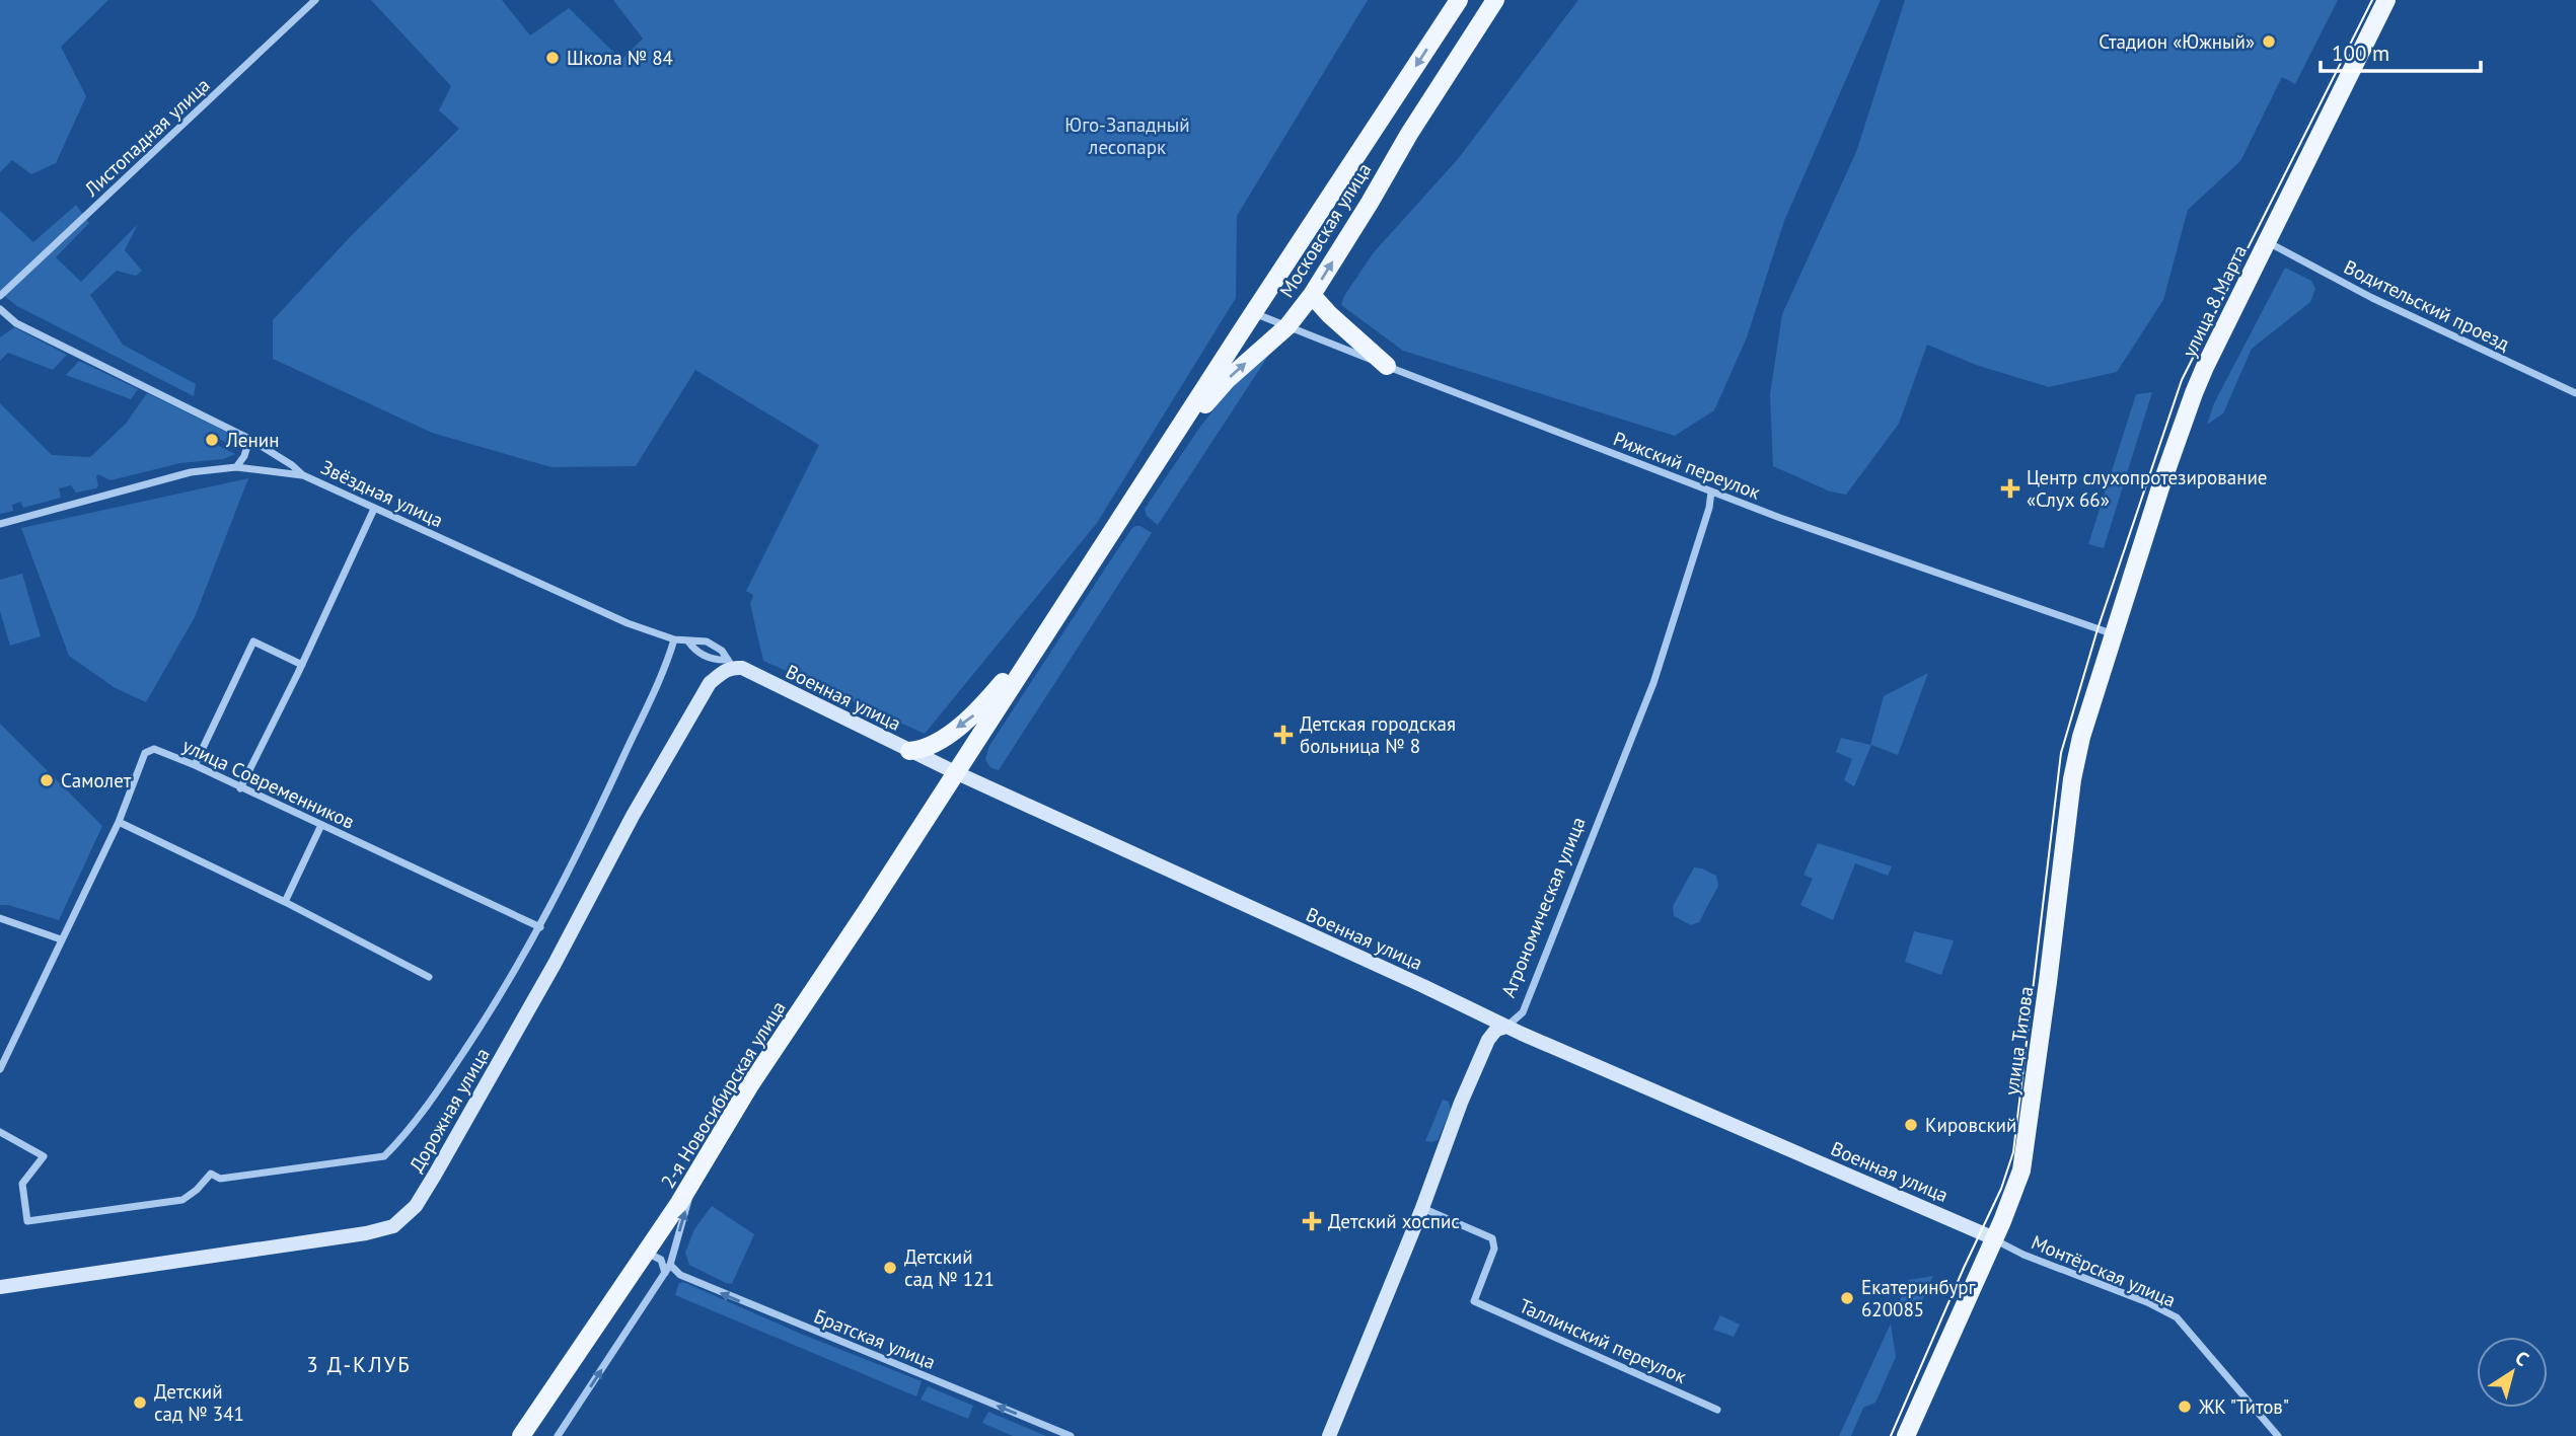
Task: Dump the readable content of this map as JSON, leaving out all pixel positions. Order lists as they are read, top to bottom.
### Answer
{
  "streets": {
    "main road": [
      "Московская улица",
      "улица 8 Марта",
      "улица Титова",
      "2-я Новосибирская улица"
    ],
    "street": [
      "Листопадная улица",
      "Водительский проезд",
      "Рижский переулок",
      "Звёздная улица",
      "Военная улица",
      "улица Современников",
      "Агрономическая улица",
      "Дорожная улица",
      "Монтёрская улица",
      "Братская улица",
      "Таллинский переулок"
    ]
  },
  "crossings": [
    ["Московская улица", "Рижский переулок"],
    ["Московская улица", "Военная улица"],
    ["Московская улица", "2-я Новосибирская улица"],
    ["улица 8 Марта", "Водительский проезд"],
    ["улица 8 Марта", "Рижский переулок"],
    ["улица 8 Марта", "улица Титова"],
    ["Рижский переулок", "Агрономическая улица"],
    ["Рижский переулок", "улица Титова"],
    ["Звёздная улица", "Военная улица"],
    ["Военная улица", "Агрономическая улица"],
    ["Военная улица", "улица Титова"],
    ["Военная улица", "2-я Новосибирская улица"],
    ["Военная улица", "Дорожная улица"],
    ["Военная улица", "Монтёрская улица"],
    ["Агрономическая улица", "Таллинский переулок"],
    ["улица Титова", "Монтёрская улица"]
  ],
  "one_way": ["Братская улица"],
  "districts": ["3 Д-КЛУБ"],
  "parks": ["Юго-Западный лесопарк"],
  "places": {
    "other": [
      "Стадион «Южный»",
      "Школа № 84",
      "Ленин",
      "Самолет",
      "Кировский",
      "Детский сад № 121",
      "Екатеринбург 620085",
      "Детский сад № 341",
      "ЖК \"Титов\""
    ],
    "health": ["Центр слухопротезирование «Слух 66»", "Детская городская больница № 8", "Детский хоспис"]
  },
  "scale_bar": "100 m",
  "north": "top right"
}
